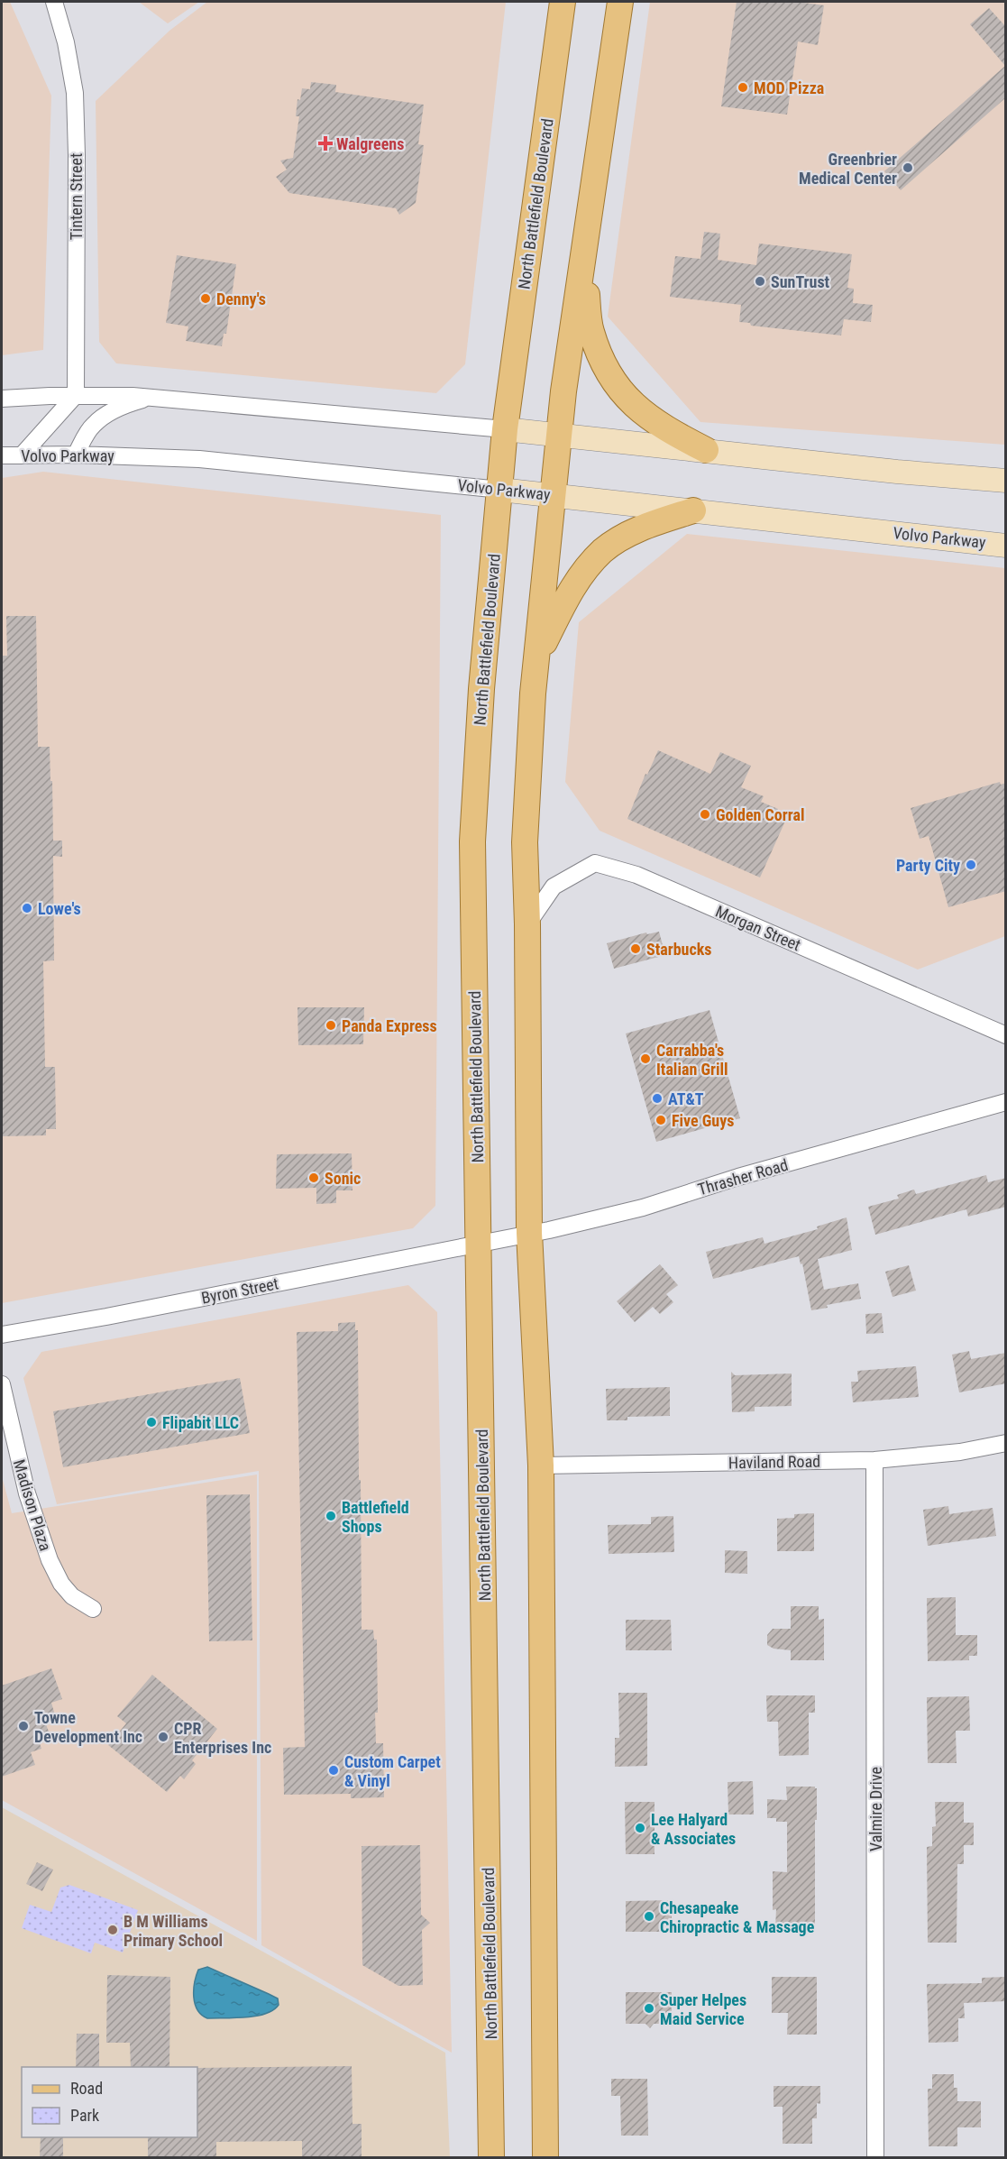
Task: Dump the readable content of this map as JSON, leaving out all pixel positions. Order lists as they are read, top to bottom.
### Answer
{
  "streets": {
    "main road": ["North Battlefield Boulevard", "Volvo Parkway"],
    "street": [
      "Tintern Street",
      "Morgan Street",
      "Thrasher Road",
      "Byron Street",
      "Haviland Road",
      "Madison Plaza",
      "Valmire Drive"
    ]
  },
  "crossings": [
    ["North Battlefield Boulevard", "Volvo Parkway"],
    ["North Battlefield Boulevard", "Thrasher Road"],
    ["North Battlefield Boulevard", "Byron Street"],
    ["Thrasher Road", "Byron Street"],
    ["Haviland Road", "Valmire Drive"]
  ],
  "places": {
    "other": [
      "MOD Pizza",
      "Greenbrier Medical Center",
      "SunTrust",
      "Denny's",
      "Golden Corral",
      "Party City",
      "Lowe's",
      "Starbucks",
      "Panda Express",
      "Carrabba's Italian Grill",
      "AT&T",
      "Five Guys",
      "Sonic",
      "Flipabit LLC",
      "Battlefield Shops",
      "Towne Development Inc",
      "CPR Enterprises Inc",
      "Custom Carpet & Vinyl",
      "Lee Halyard & Associates",
      "Chesapeake Chiropractic & Massage",
      "B M Williams Primary School",
      "Super Helpes Maid Service"
    ],
    "health": ["Walgreens"]
  },
  "legend": ["Road", "Park"]
}
